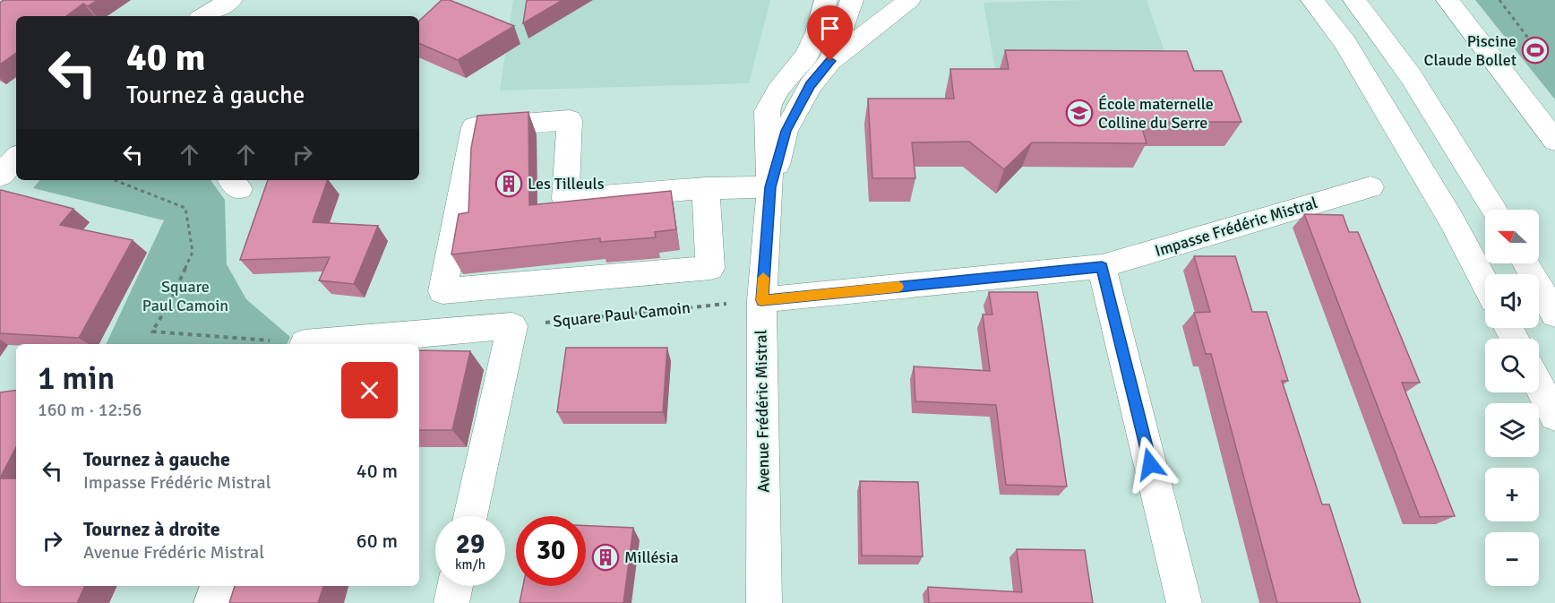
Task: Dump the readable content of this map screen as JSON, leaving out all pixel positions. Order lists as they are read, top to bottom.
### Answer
{
  "streets": {
    "main road": ["Impasse Frédéric Mistral", "Avenue Frédéric Mistral"],
    "path": ["Square Paul Camoin"]
  },
  "crossings": [
    ["Impasse Frédéric Mistral", "Square Paul Camoin"],
    ["Impasse Frédéric Mistral", "Avenue Frédéric Mistral"],
    ["Square Paul Camoin", "Avenue Frédéric Mistral"]
  ],
  "parks": ["Square Paul Camoin"],
  "places": {
    "sports": ["Piscine Claude Bollet"],
    "school or university": ["École maternelle Colline du Serre"],
    "building": ["Les Tilleuls", "Millésia"]
  },
  "north": "left",
  "page": {
    "turn": ["40 m", "Tournez à gauche"],
    "map_buttons": ["+", "−"],
    "heading": ["1 min", "160 m · 12:56"],
    "list": [
      {
        "name": "Tournez à gauche",
        "note": "Impasse Frédéric Mistral",
        "value": "40 m"
      },
      {
        "name": "Tournez à droite",
        "note": "Avenue Frédéric Mistral",
        "value": "60 m"
      }
    ],
    "speed": "29 km/h",
    "limit": "30"
  }
}
